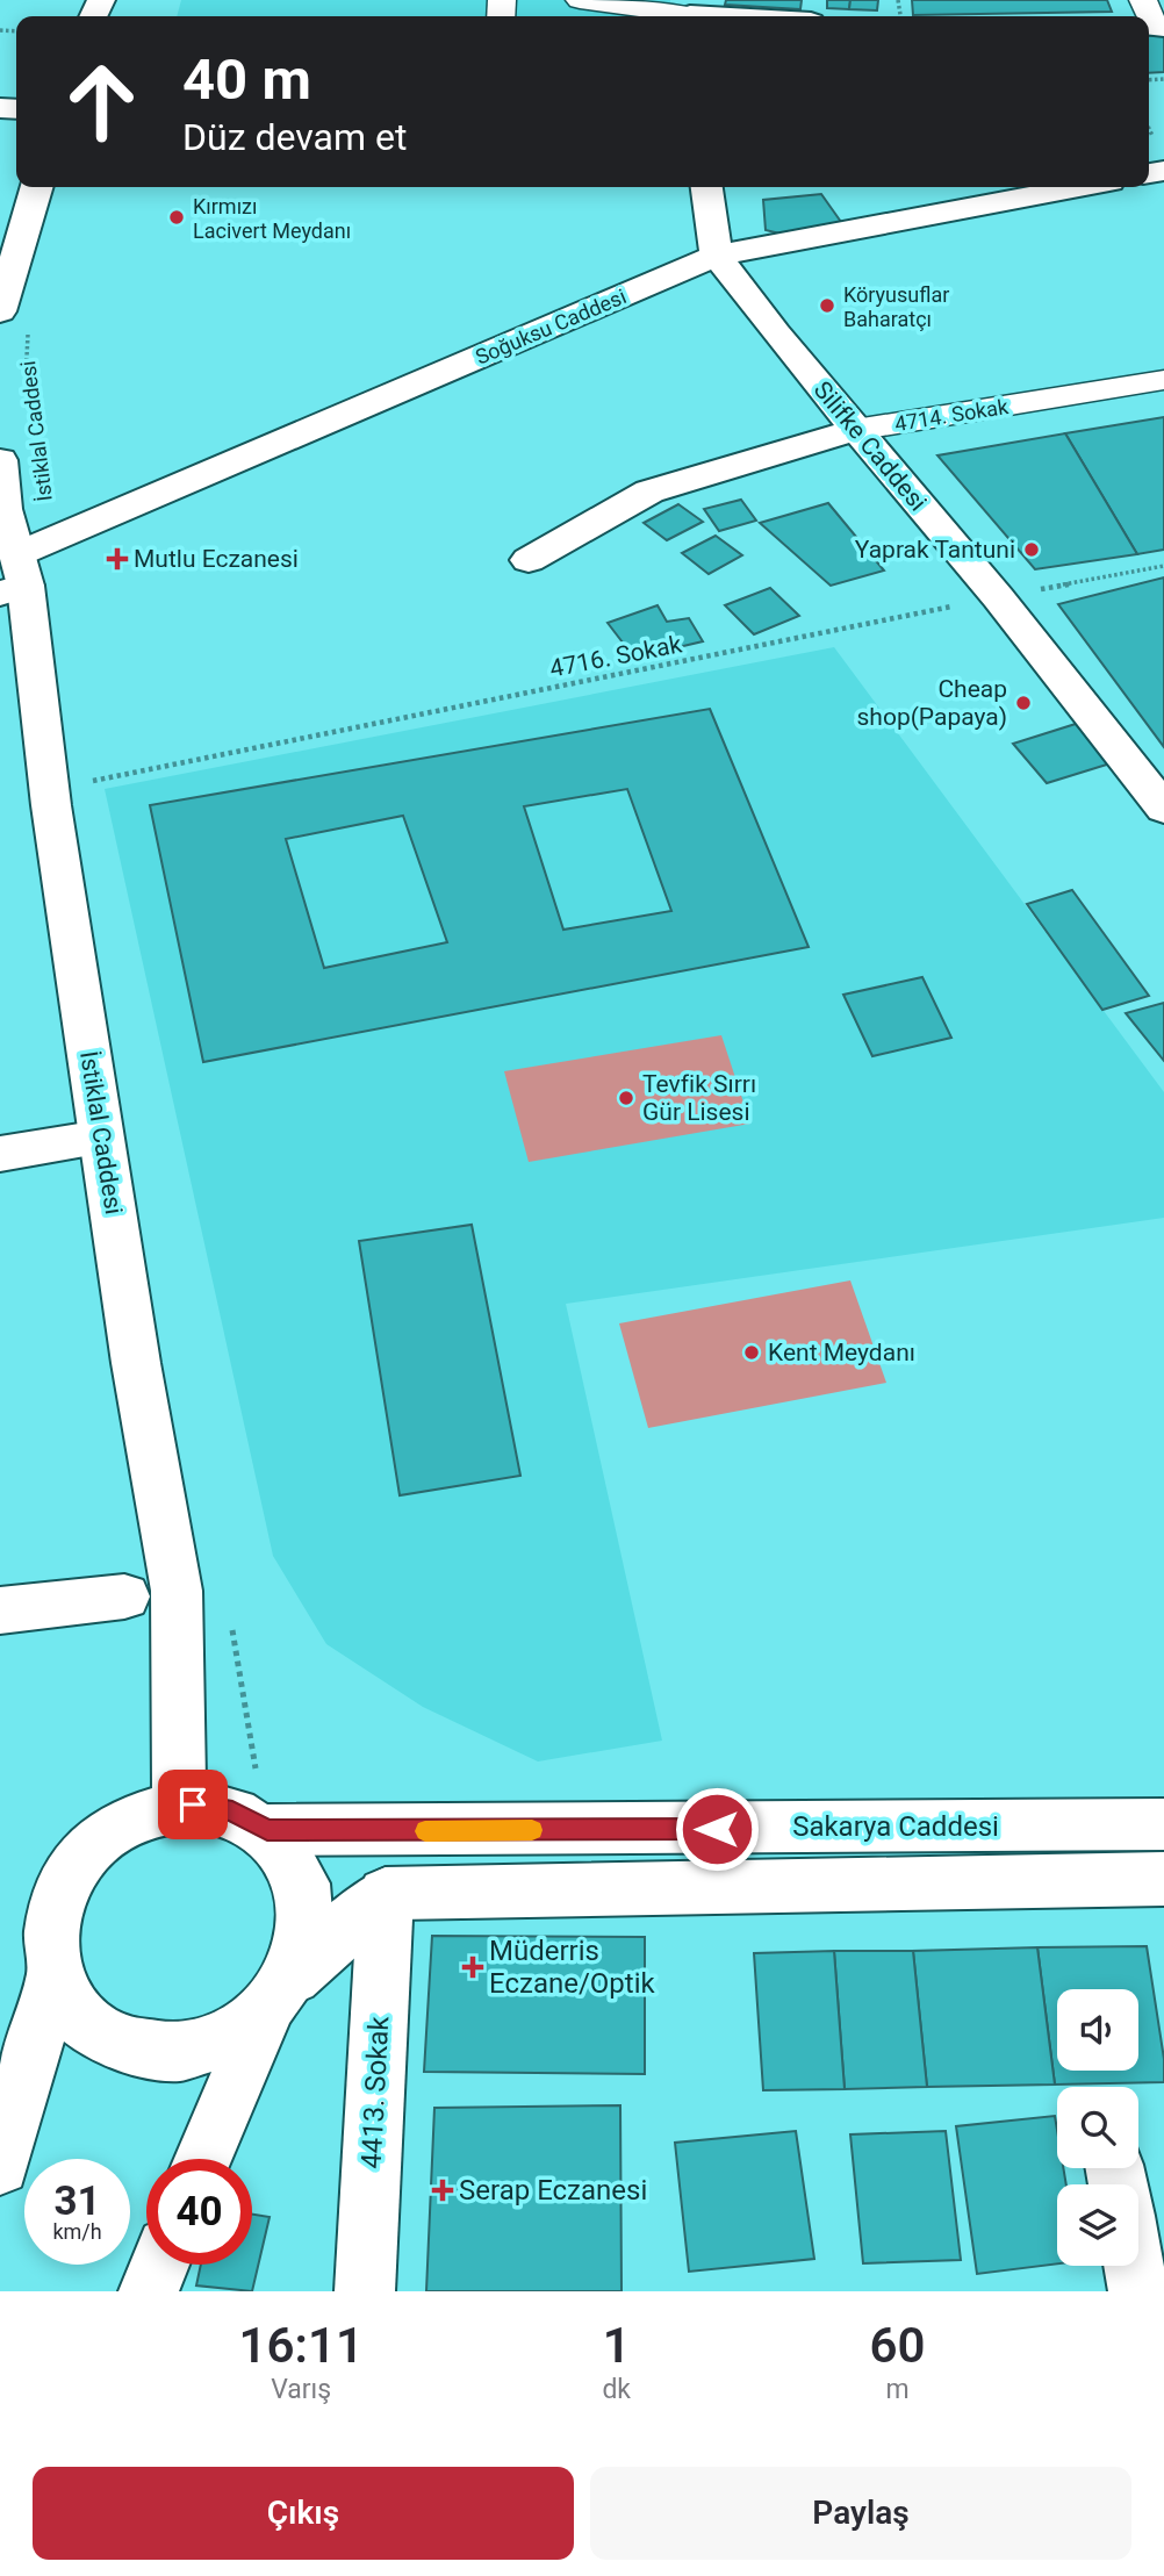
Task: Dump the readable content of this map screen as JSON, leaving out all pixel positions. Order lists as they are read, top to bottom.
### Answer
{
  "streets": {
    "street": [
      "Soğuksu Caddesi",
      "4714. Sokak",
      "İstiklal Caddesi",
      "Silifke Caddesi",
      "Sakarya Caddesi",
      "4413. Sokak"
    ],
    "path": ["4716. Sokak"]
  },
  "crossings": [
    ["Soğuksu Caddesi", "İstiklal Caddesi"],
    ["Soğuksu Caddesi", "Silifke Caddesi"],
    ["4714. Sokak", "Silifke Caddesi"],
    ["İstiklal Caddesi", "Sakarya Caddesi"],
    ["Silifke Caddesi", "4716. Sokak"]
  ],
  "places": {
    "other": [
      "Kırmızı Lacivert Meydanı",
      "Köryusuflar Baharatçı",
      "Yaprak Tantuni",
      "Cheap shop(Papaya)",
      "Tevfik Sırrı Gür Lisesi",
      "Kent Meydanı"
    ],
    "health": ["Mutlu Eczanesi", "Müderris Eczane/Optik", "Serap Eczanesi"]
  },
  "page": {
    "turn": ["40 m", "Düz devam et"],
    "speed": "31 km/h",
    "limit": "40",
    "eta": [
      "16:11",
      "Varış",
      "1",
      "dk",
      "60",
      "m"
    ],
    "buttons": ["Çıkış", "Paylaş"]
  }
}
